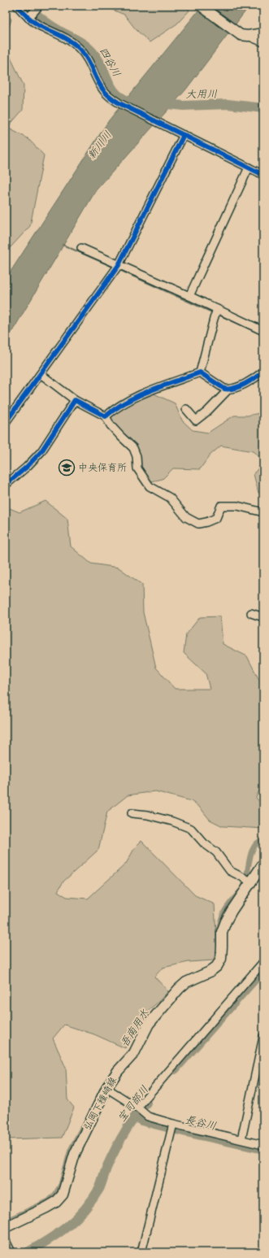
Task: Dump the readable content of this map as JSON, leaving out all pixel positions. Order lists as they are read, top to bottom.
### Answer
{
  "streets": {
    "main road": ["弘岡下種崎線"]
  },
  "water": [
    "四谷川",
    "大用川",
    "新川川",
    "吾南用水",
    "宝司部川",
    "長谷川"
  ],
  "places": {
    "school or university": ["中央保育所"]
  }
}
